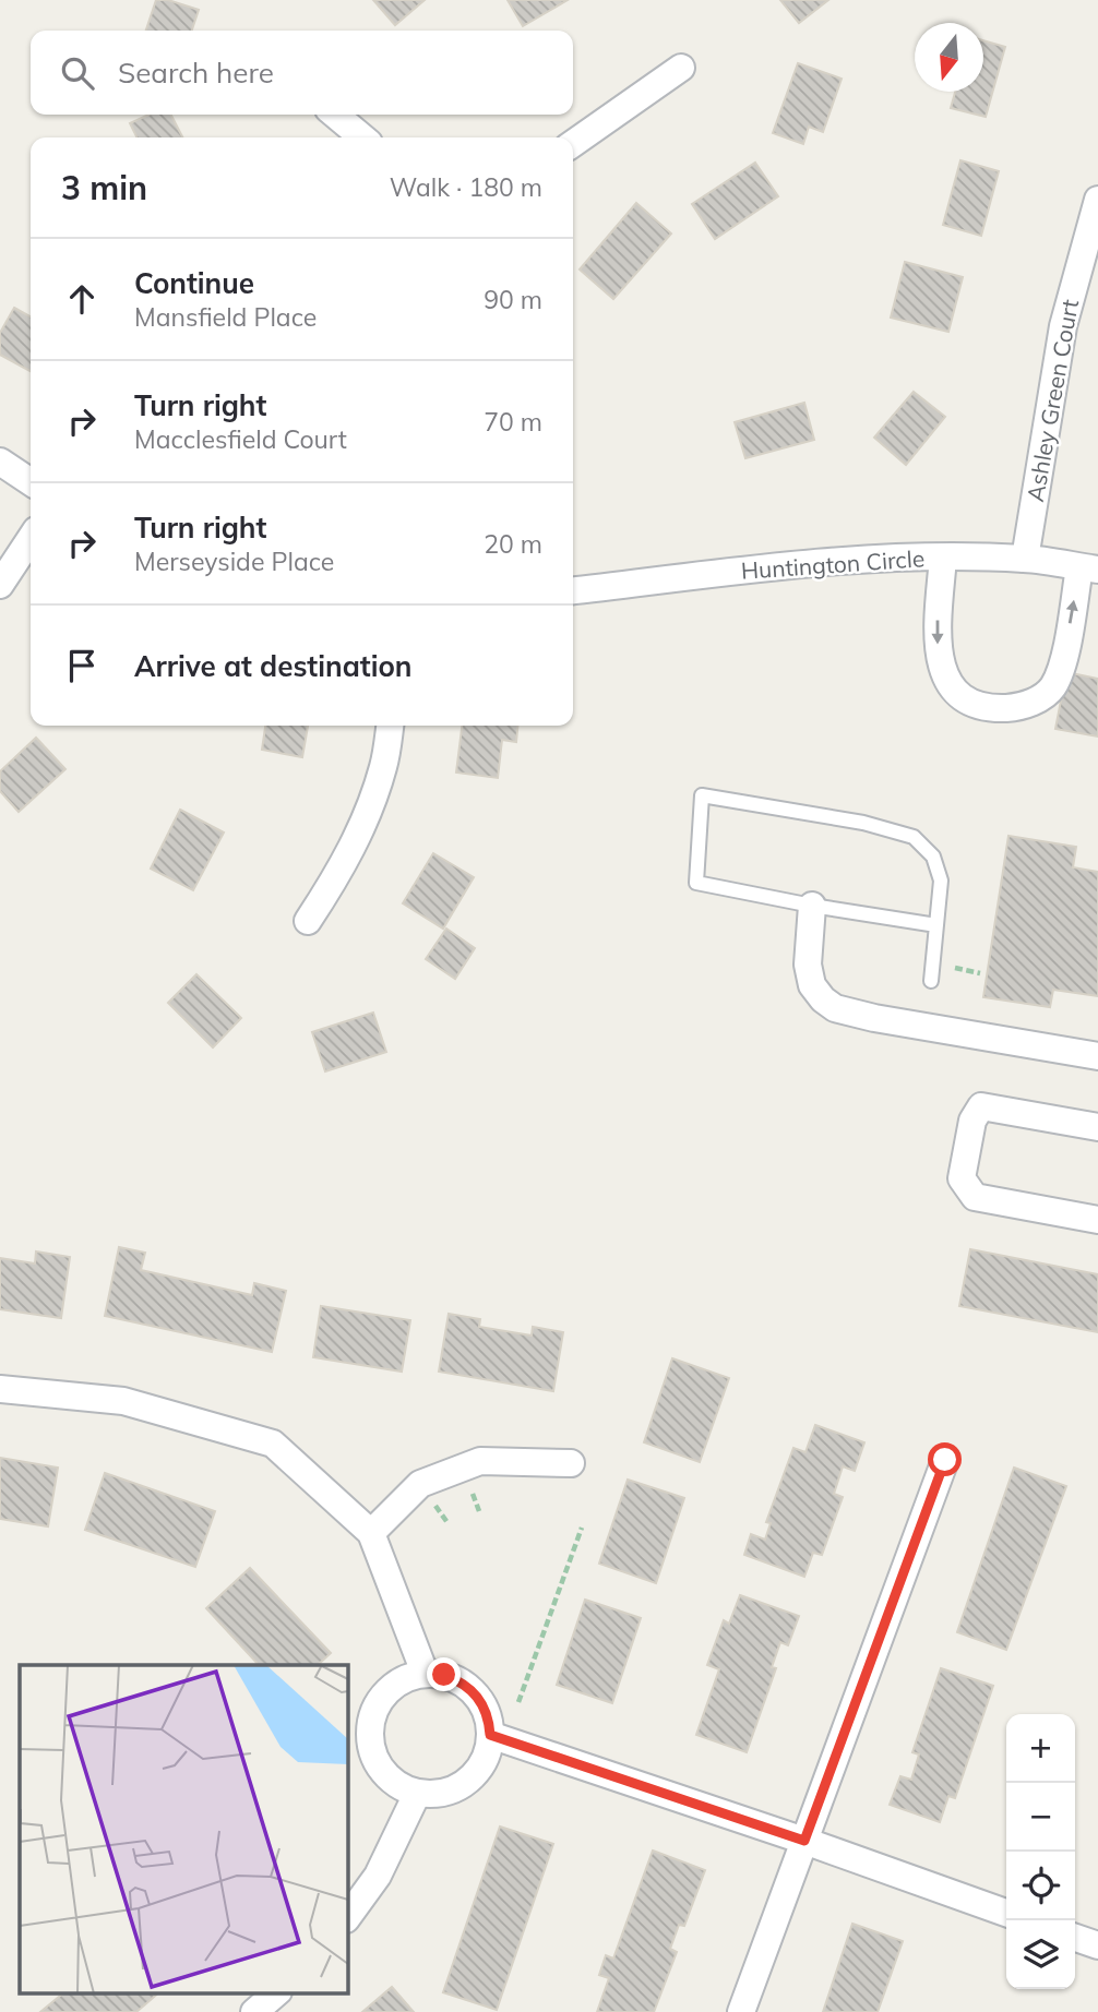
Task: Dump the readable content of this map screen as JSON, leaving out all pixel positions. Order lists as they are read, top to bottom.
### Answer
{
  "streets": {
    "street": ["Ashley Green Court", "Huntington Circle"]
  },
  "crossings": [
    ["Ashley Green Court", "Huntington Circle"]
  ],
  "north": "bottom",
  "page": {
    "search": "Search here",
    "heading": ["3 min", "Walk · 180 m"],
    "list": [
      ["Continue", "Mansfield Place", "90 m"],
      ["Turn right", "Macclesfield Court", "70 m"],
      ["Turn right", "Merseyside Place", "20 m"],
      "Arrive at destination"
    ],
    "map_buttons": ["+", "−"]
  }
}
